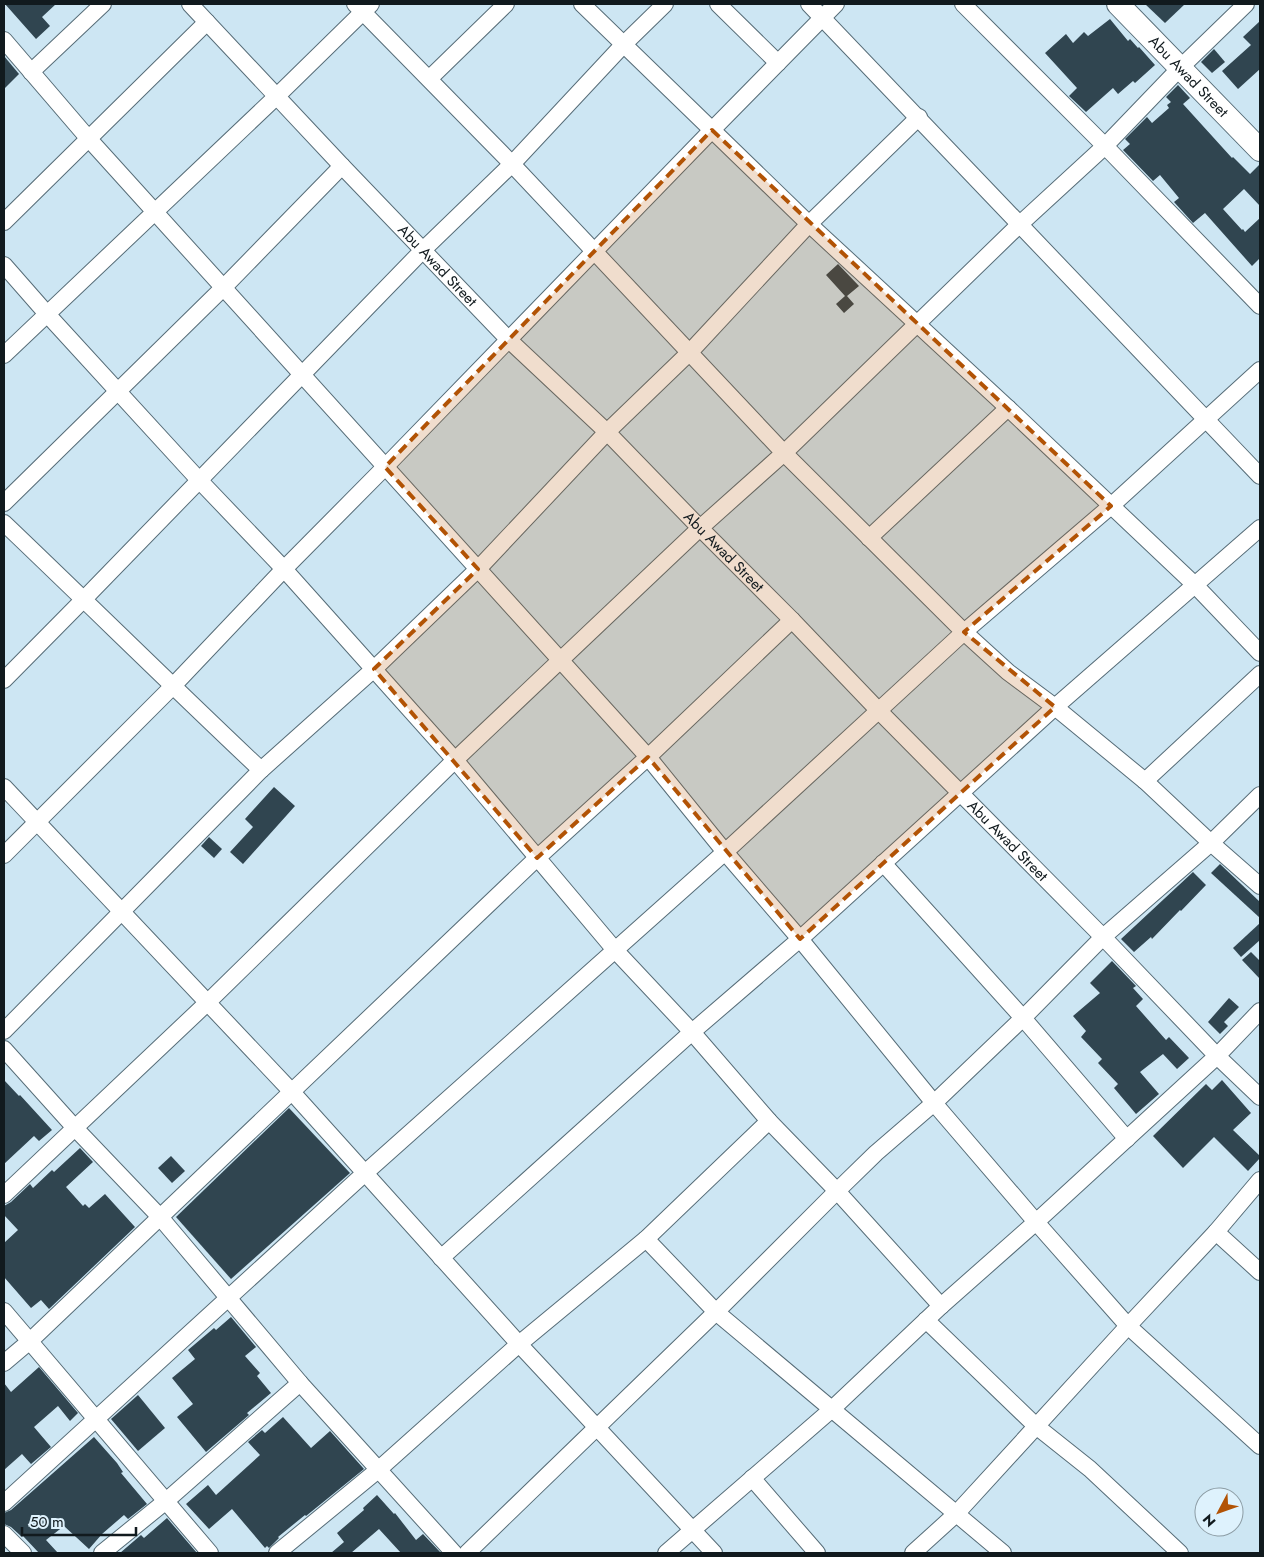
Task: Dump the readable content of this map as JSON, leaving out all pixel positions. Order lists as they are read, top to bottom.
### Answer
{
  "streets": {
    "street": ["Abu Awad Street"]
  },
  "scale_bar": "50 m",
  "north": "bottom left"
}
